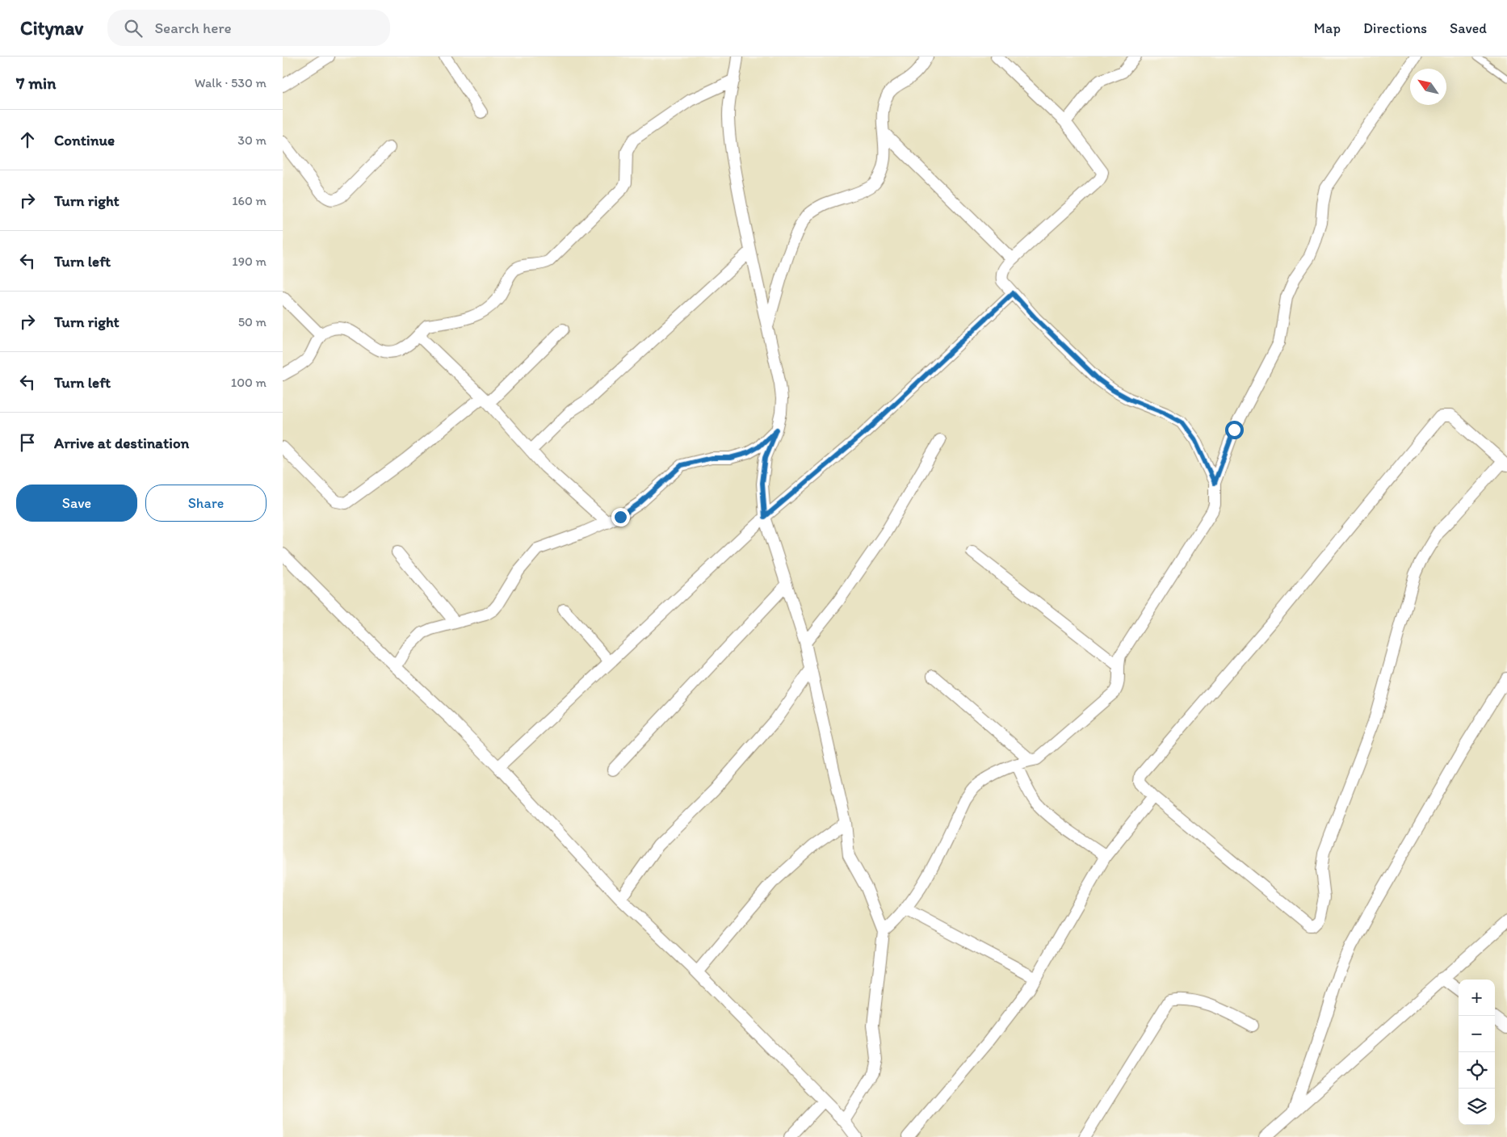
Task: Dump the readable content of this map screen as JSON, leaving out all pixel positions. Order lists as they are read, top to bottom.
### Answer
{
  "north": "top left",
  "page": {
    "header": "Citynav",
    "search": "Search here",
    "nav": ["Map", "Directions", "Saved"],
    "heading": ["7 min", "Walk · 530 m"],
    "list": [
      ["Continue", "30 m"],
      ["Turn right", "160 m"],
      ["Turn left", "190 m"],
      ["Turn right", "50 m"],
      ["Turn left", "100 m"],
      "Arrive at destination"
    ],
    "buttons": ["Save", "Share"],
    "map_buttons": ["+", "−"]
  }
}
